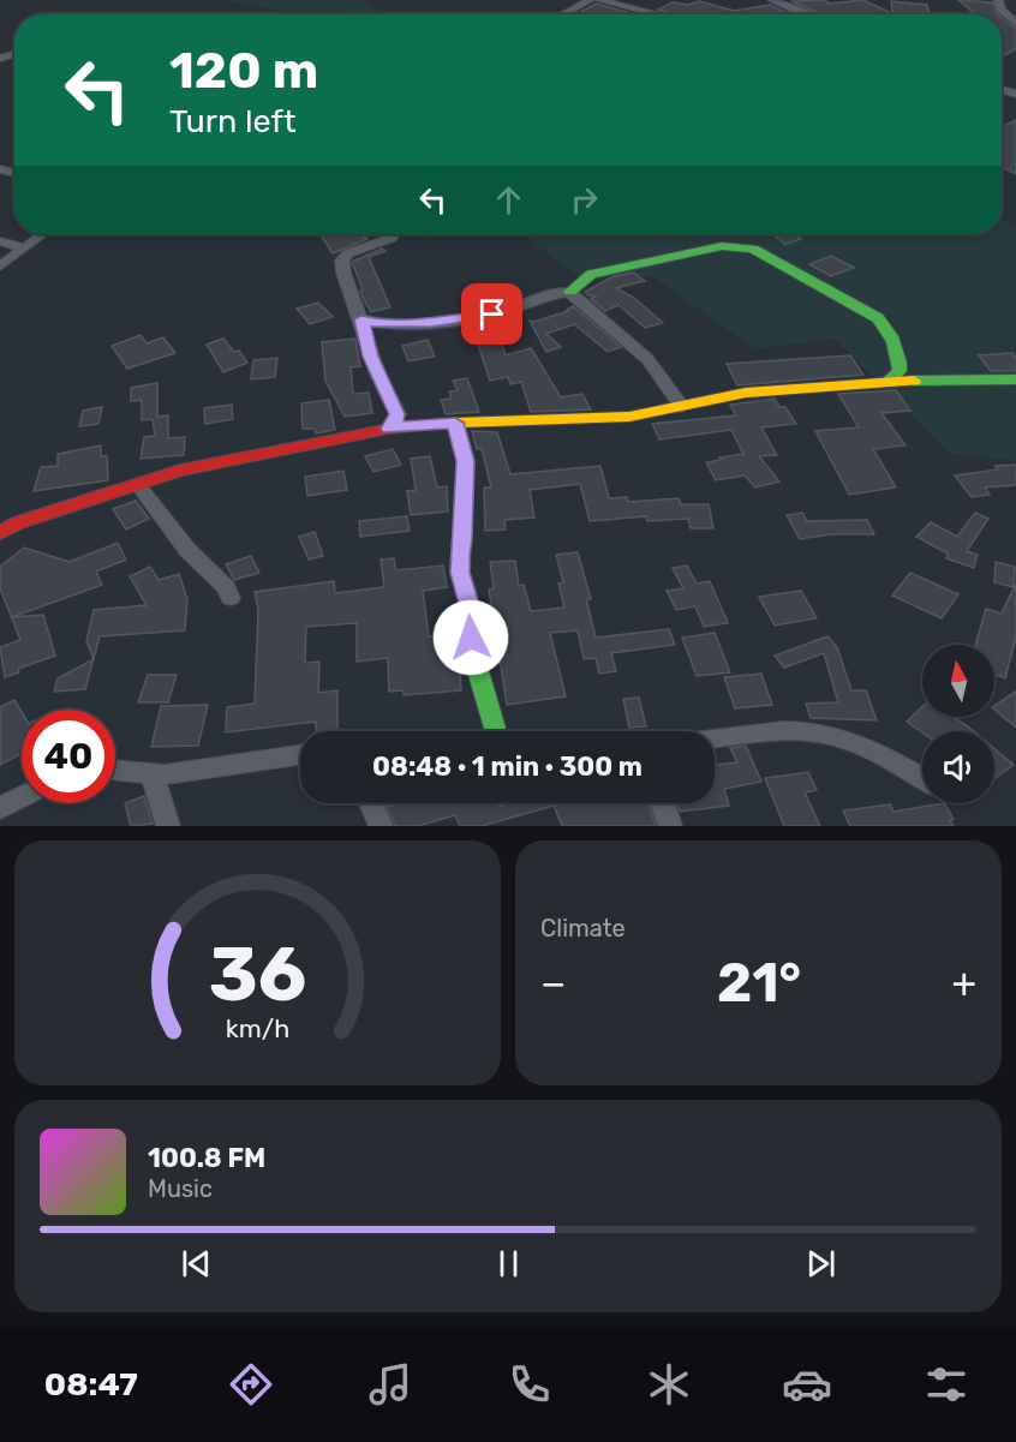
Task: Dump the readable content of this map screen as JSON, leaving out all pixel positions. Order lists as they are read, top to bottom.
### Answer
{
  "north": "top",
  "page": {
    "turn": ["120 m", "Turn left"],
    "limit": "40",
    "trip": "08:48 · 1 min · 300 m",
    "tile": "Climate",
    "heat": ["−", "21°", "+"],
    "song": ["100.8 FM", "Music"],
    "tabs": "08:47",
    "gauge": ["36", "km/h"]
  }
}
